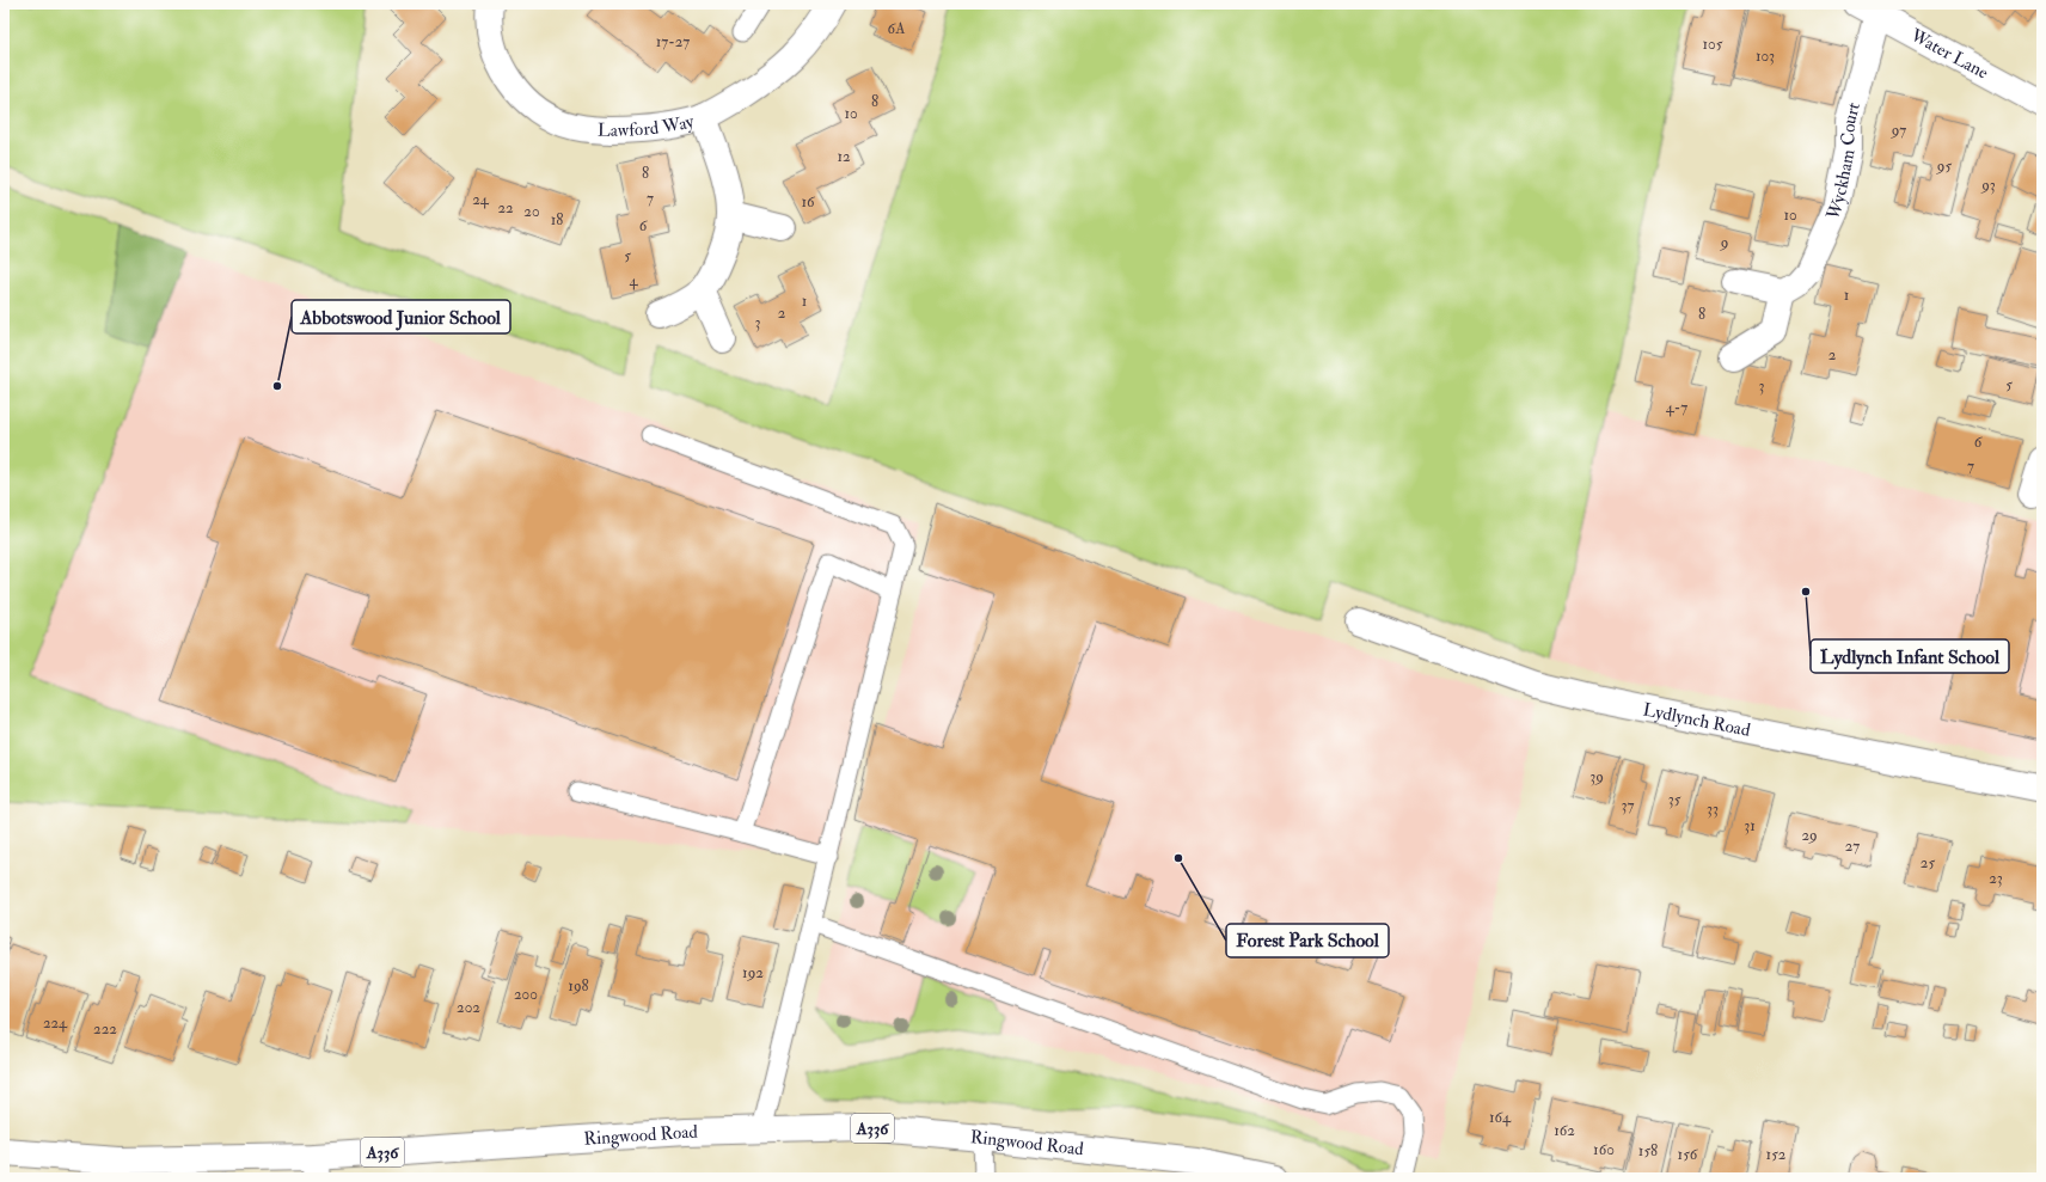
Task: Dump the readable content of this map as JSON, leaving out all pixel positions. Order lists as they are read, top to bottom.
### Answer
{
  "streets": {
    "street": [
      "Water Lane",
      "Lawford Way",
      "Wyckham Court",
      "Lydlynch Road",
      "A336",
      "Ringwood Road"
    ]
  },
  "crossings": [
    ["Water Lane", "Wyckham Court"]
  ],
  "places": ["Abbotswood Junior School", "Lydlynch Infant School", "Forest Park School"],
  "house_numbers": [
    "6A",
    "17-27",
    "105",
    "103",
    "8",
    "10",
    "97",
    "12",
    "95",
    "8",
    "93",
    "7",
    "24",
    "16",
    "22",
    "20",
    "10",
    "18",
    "6",
    "9",
    "5",
    "4",
    "1",
    "1",
    "2",
    "8",
    "3",
    "2",
    "5",
    "3",
    "4-7",
    "6",
    "7",
    "39",
    "35",
    "37",
    "33",
    "31",
    "29",
    "27",
    "25",
    "23",
    "192",
    "198",
    "200",
    "202",
    "224",
    "222",
    "164",
    "162",
    "160",
    "158",
    "156",
    "152"
  ]
}
